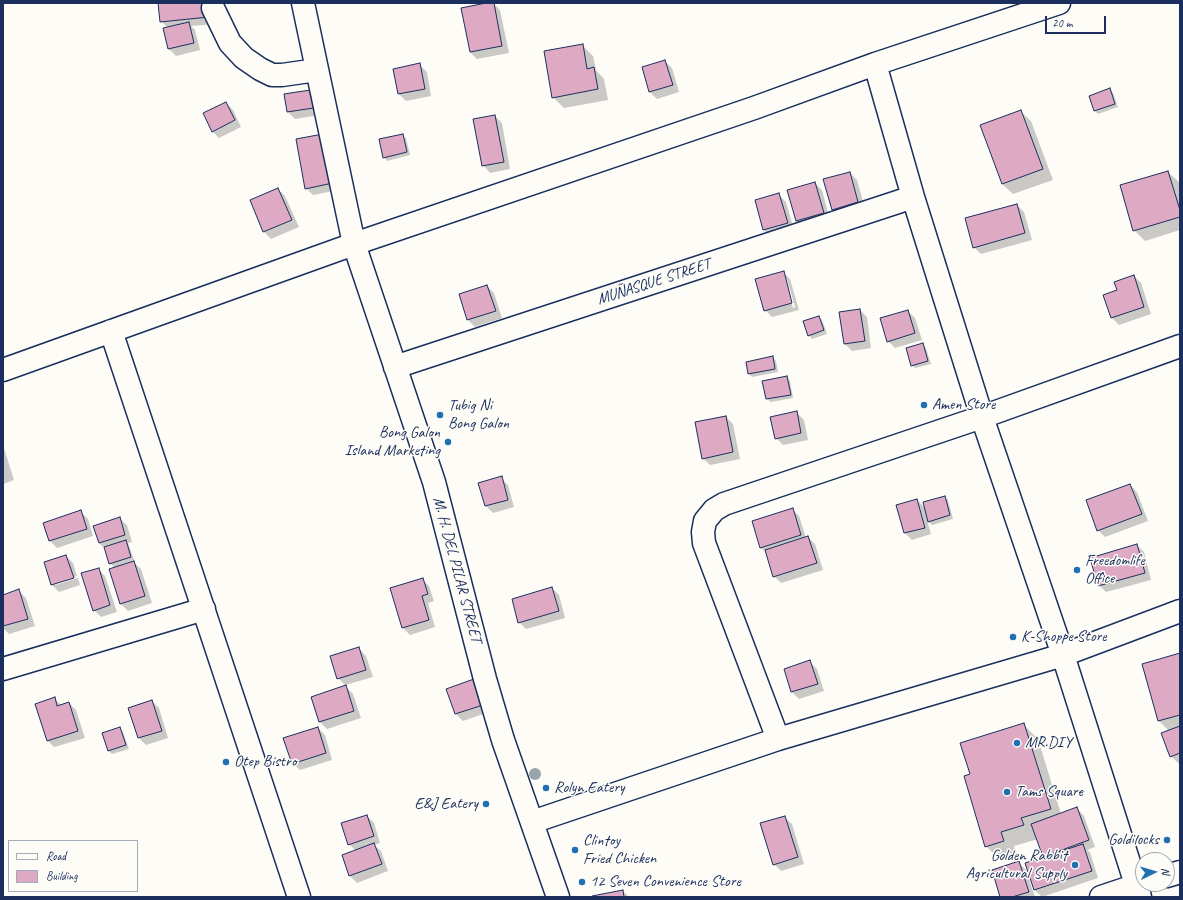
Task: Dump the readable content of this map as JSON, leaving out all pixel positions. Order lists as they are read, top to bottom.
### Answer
{
  "streets": {
    "street": ["MUÑASQUE STREET", "M. H. DEL PILAR STREET"]
  },
  "crossings": [
    ["MUÑASQUE STREET", "M. H. DEL PILAR STREET"]
  ],
  "places": [
    "Amen Store",
    "Tubig Ni Bong Galon",
    "Bong Galon Island Marketing",
    "Freedomlife Office",
    "K-Shoppe Store",
    "MR.DIY",
    "Otep Bistro",
    "Rolyn Eatery",
    "Tams Square",
    "E&J Eatery",
    "Goldilocks",
    "Clintoy Fried Chicken",
    "Golden Rabbit Agricultural Supply",
    "12 Seven Convenience Store"
  ],
  "legend": ["Road", "Building"],
  "scale_bar": "20 m",
  "north": "right"
}
